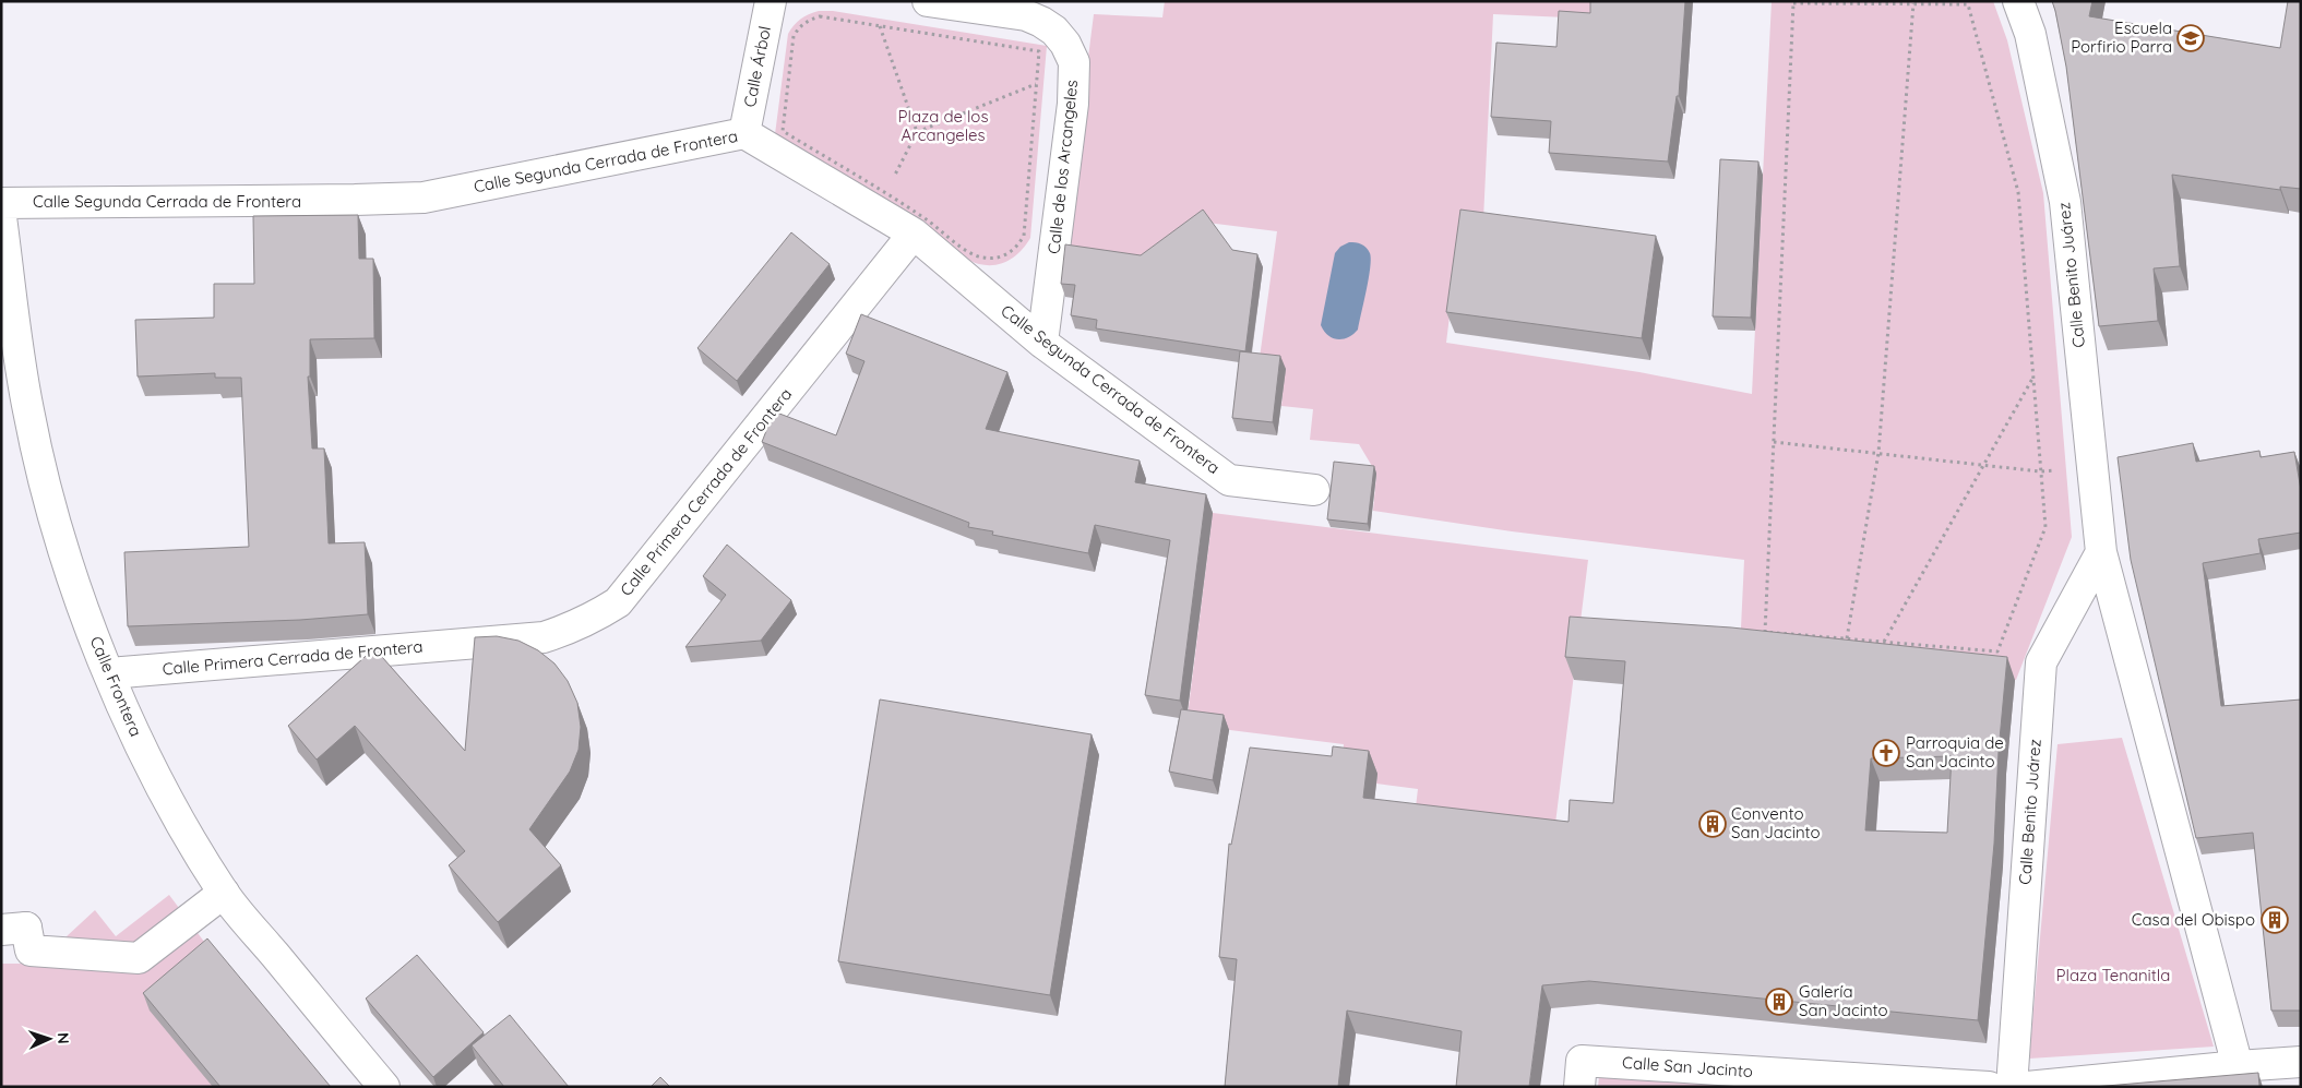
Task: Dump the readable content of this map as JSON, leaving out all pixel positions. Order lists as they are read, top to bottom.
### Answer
{
  "streets": {
    "street": [
      "Calle Árbol",
      "Calle Segunda Cerrada de Frontera",
      "Calle de los Arcangeles",
      "Calle Benito Juárez",
      "Calle Primera Cerrada de Frontera",
      "Calle Frontera",
      "Calle San Jacinto"
    ]
  },
  "crossings": [
    ["Calle Árbol", "Calle Segunda Cerrada de Frontera"],
    ["Calle Segunda Cerrada de Frontera", "Calle de los Arcangeles"],
    ["Calle Segunda Cerrada de Frontera", "Calle Primera Cerrada de Frontera"],
    ["Calle Primera Cerrada de Frontera", "Calle Frontera"]
  ],
  "parks": ["Plaza de los Arcangeles", "Plaza Tenanitla"],
  "places": {
    "school or university": ["Escuela Porfirio Parra"],
    "church": ["Parroquia de San Jacinto"],
    "building": ["Convento San Jacinto", "Casa del Obispo", "Galería San Jacinto"]
  },
  "north": "right"
}
